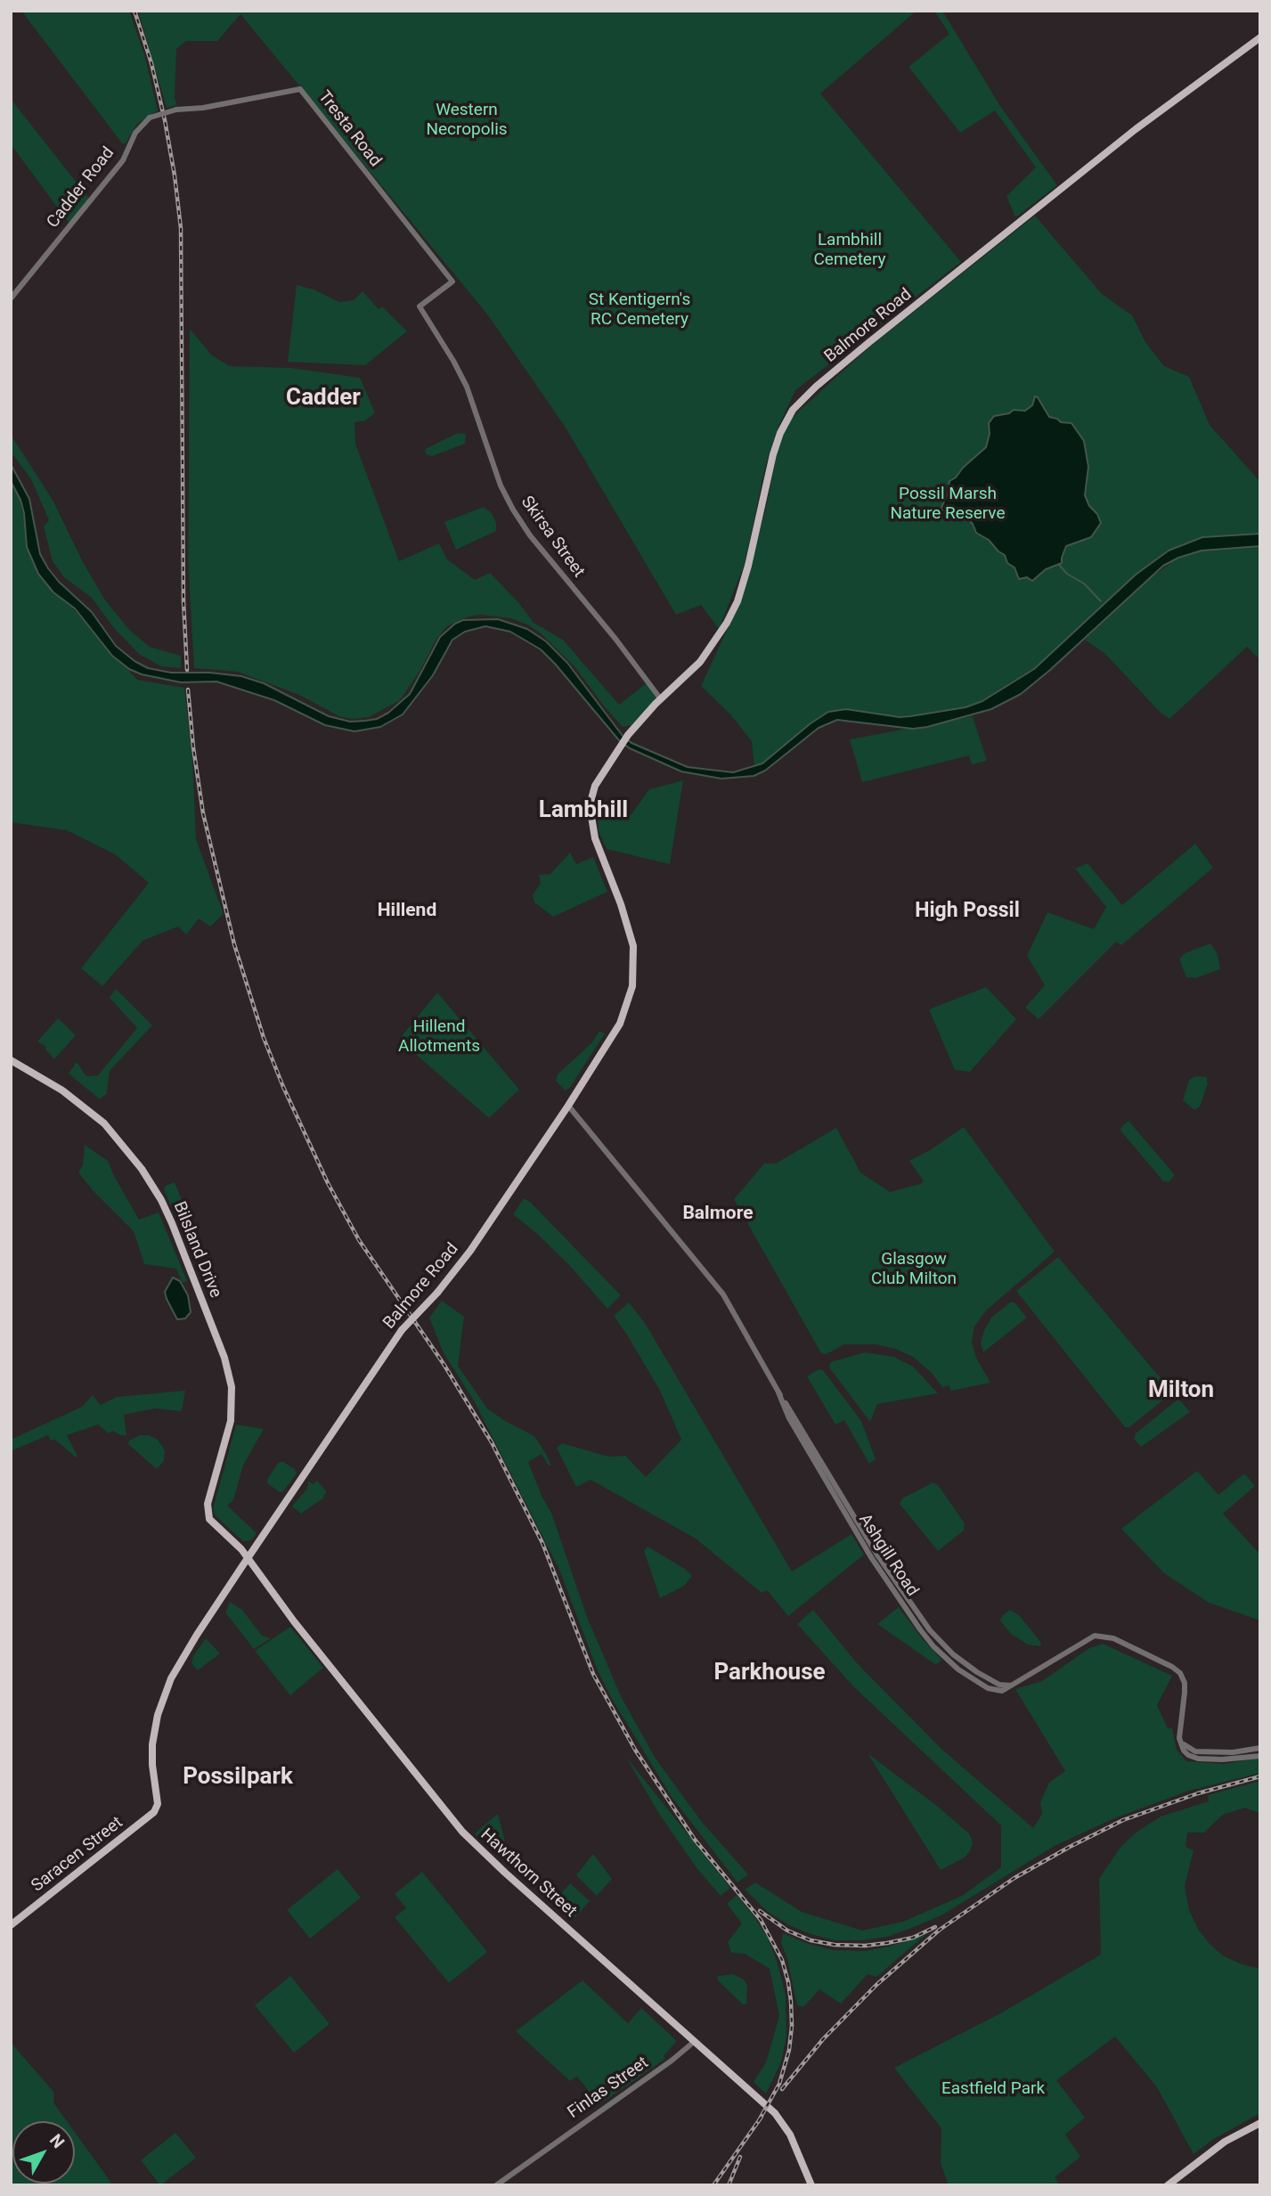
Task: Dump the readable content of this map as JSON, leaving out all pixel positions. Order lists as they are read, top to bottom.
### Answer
{
  "streets": {
    "main road": [
      "Balmore Road",
      "Bilsland Drive",
      "Saracen Street",
      "Hawthorn Street"
    ],
    "street": [
      "Tresta Road",
      "Cadder Road",
      "Skirsa Street",
      "Ashgill Road",
      "Finlas Street"
    ]
  },
  "crossings": [
    ["Tresta Road", "Cadder Road"],
    ["Tresta Road", "Skirsa Street"],
    ["Balmore Road", "Skirsa Street"],
    ["Balmore Road", "Ashgill Road"],
    ["Balmore Road", "Saracen Street"],
    ["Balmore Road", "Hawthorn Street"],
    ["Bilsland Drive", "Hawthorn Street"],
    ["Hawthorn Street", "Finlas Street"]
  ],
  "districts": [
    "Cadder",
    "Lambhill",
    "Hillend",
    "High Possil",
    "Balmore",
    "Milton",
    "Parkhouse",
    "Possilpark"
  ],
  "parks": [
    "Western Necropolis",
    "Lambhill Cemetery",
    "St Kentigern's RC Cemetery",
    "Possil Marsh Nature Reserve",
    "Hillend Allotments",
    "Glasgow Club Milton",
    "Eastfield Park"
  ],
  "north": "top right"
}
